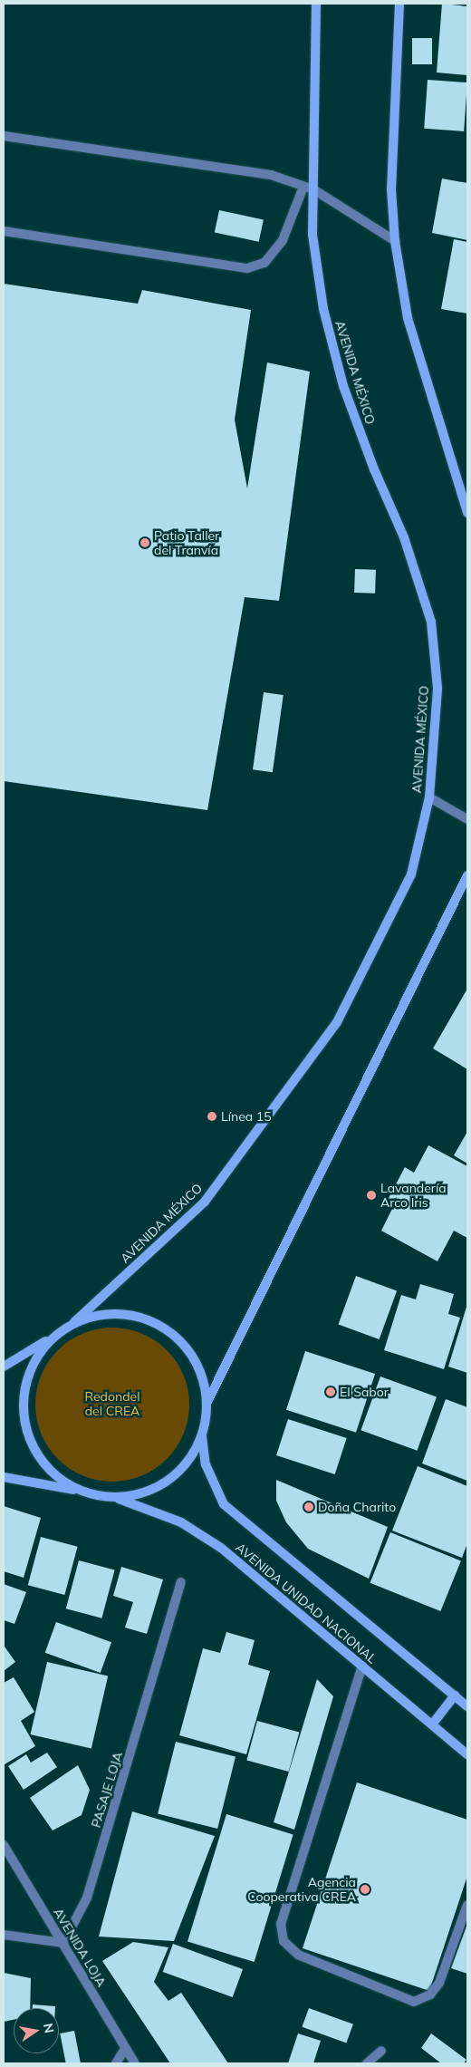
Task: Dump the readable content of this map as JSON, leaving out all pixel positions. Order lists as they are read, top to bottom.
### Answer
{
  "streets": {
    "main road": ["AVENIDA MÉXICO", "AVENIDA UNIDAD NACIONAL"],
    "street": ["PASAJE LOJA", "AVENIDA LOJA"]
  },
  "crossings": [
    ["PASAJE LOJA", "AVENIDA LOJA"]
  ],
  "parks": ["Redondel del CREA"],
  "places": [
    "Patio Taller del Tranvía",
    "Línea 15",
    "Lavandería Arco Iris",
    "El Sabor",
    "Doña Charito",
    "Agencia Cooperativa CREA"
  ],
  "north": "right"
}
